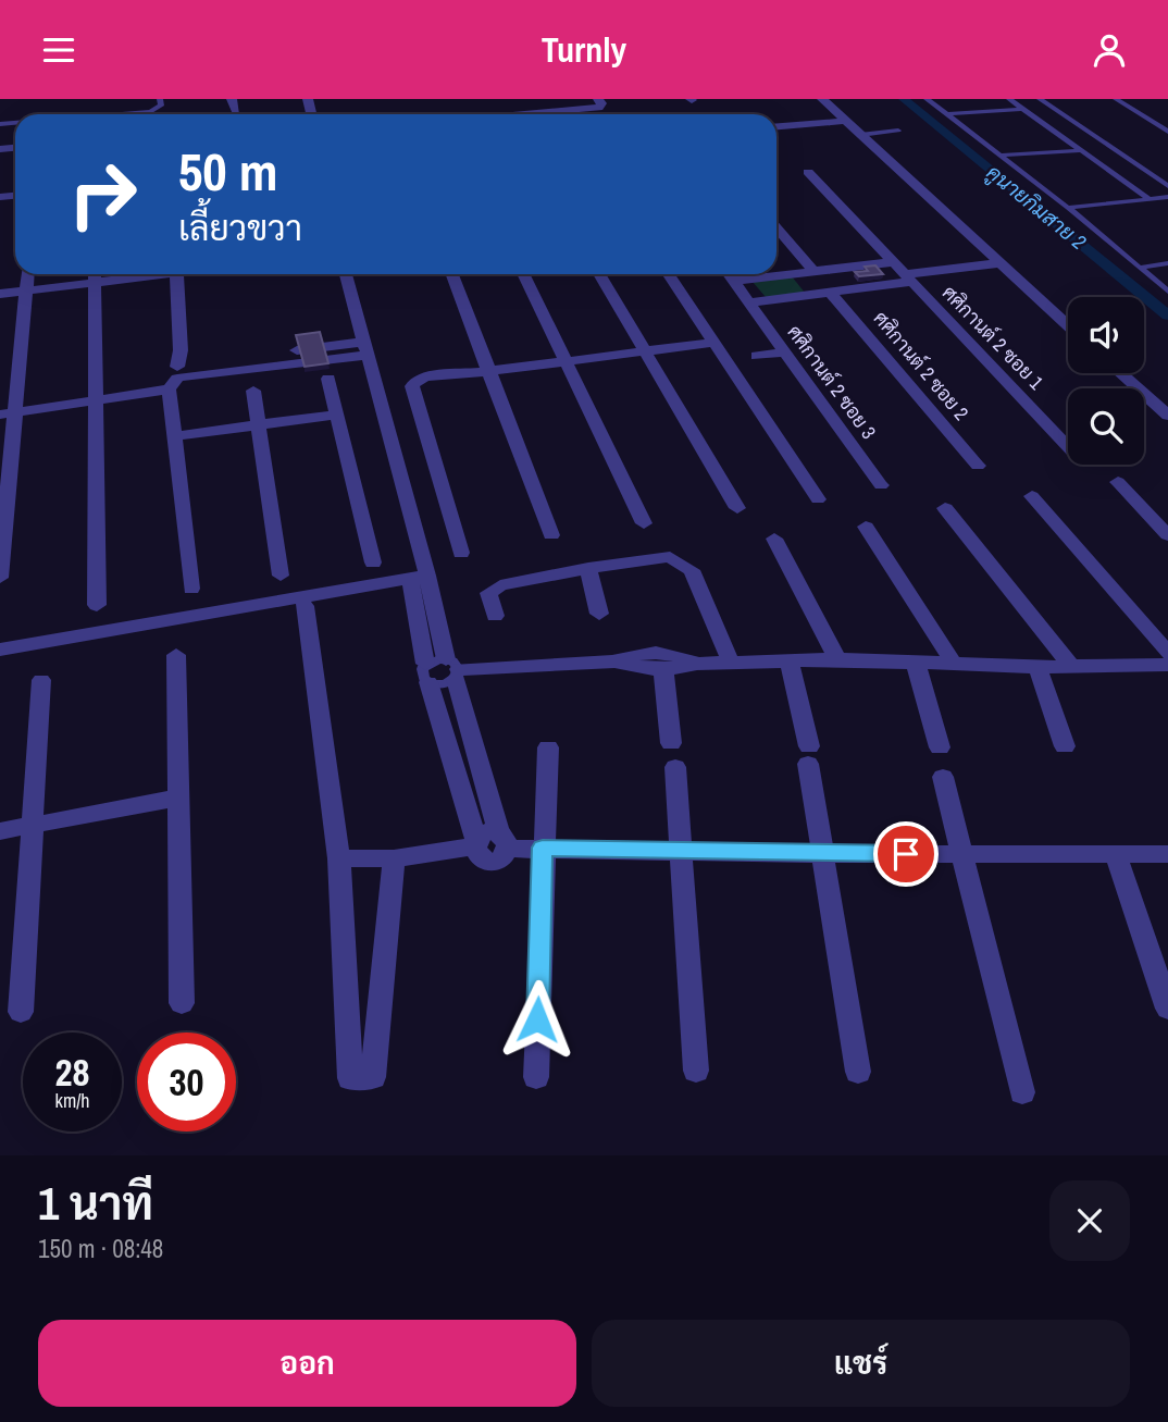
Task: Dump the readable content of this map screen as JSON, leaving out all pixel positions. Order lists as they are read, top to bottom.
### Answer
{
  "streets": {
    "street": ["ศศิกานต์ 2 ซอย 1", "ศศิกานต์ 2 ซอย 2", "ศศิกานต์ 2 ซอย 3"]
  },
  "water": ["คูนายกิมสาย 2"],
  "page": {
    "header": "Turnly",
    "turn": ["50 m", "เลี้ยวขวา"],
    "speed": "28 km/h",
    "limit": "30",
    "heading": ["1 นาที", "150 m · 08:48"],
    "buttons": ["ออก", "แชร์"]
  }
}
